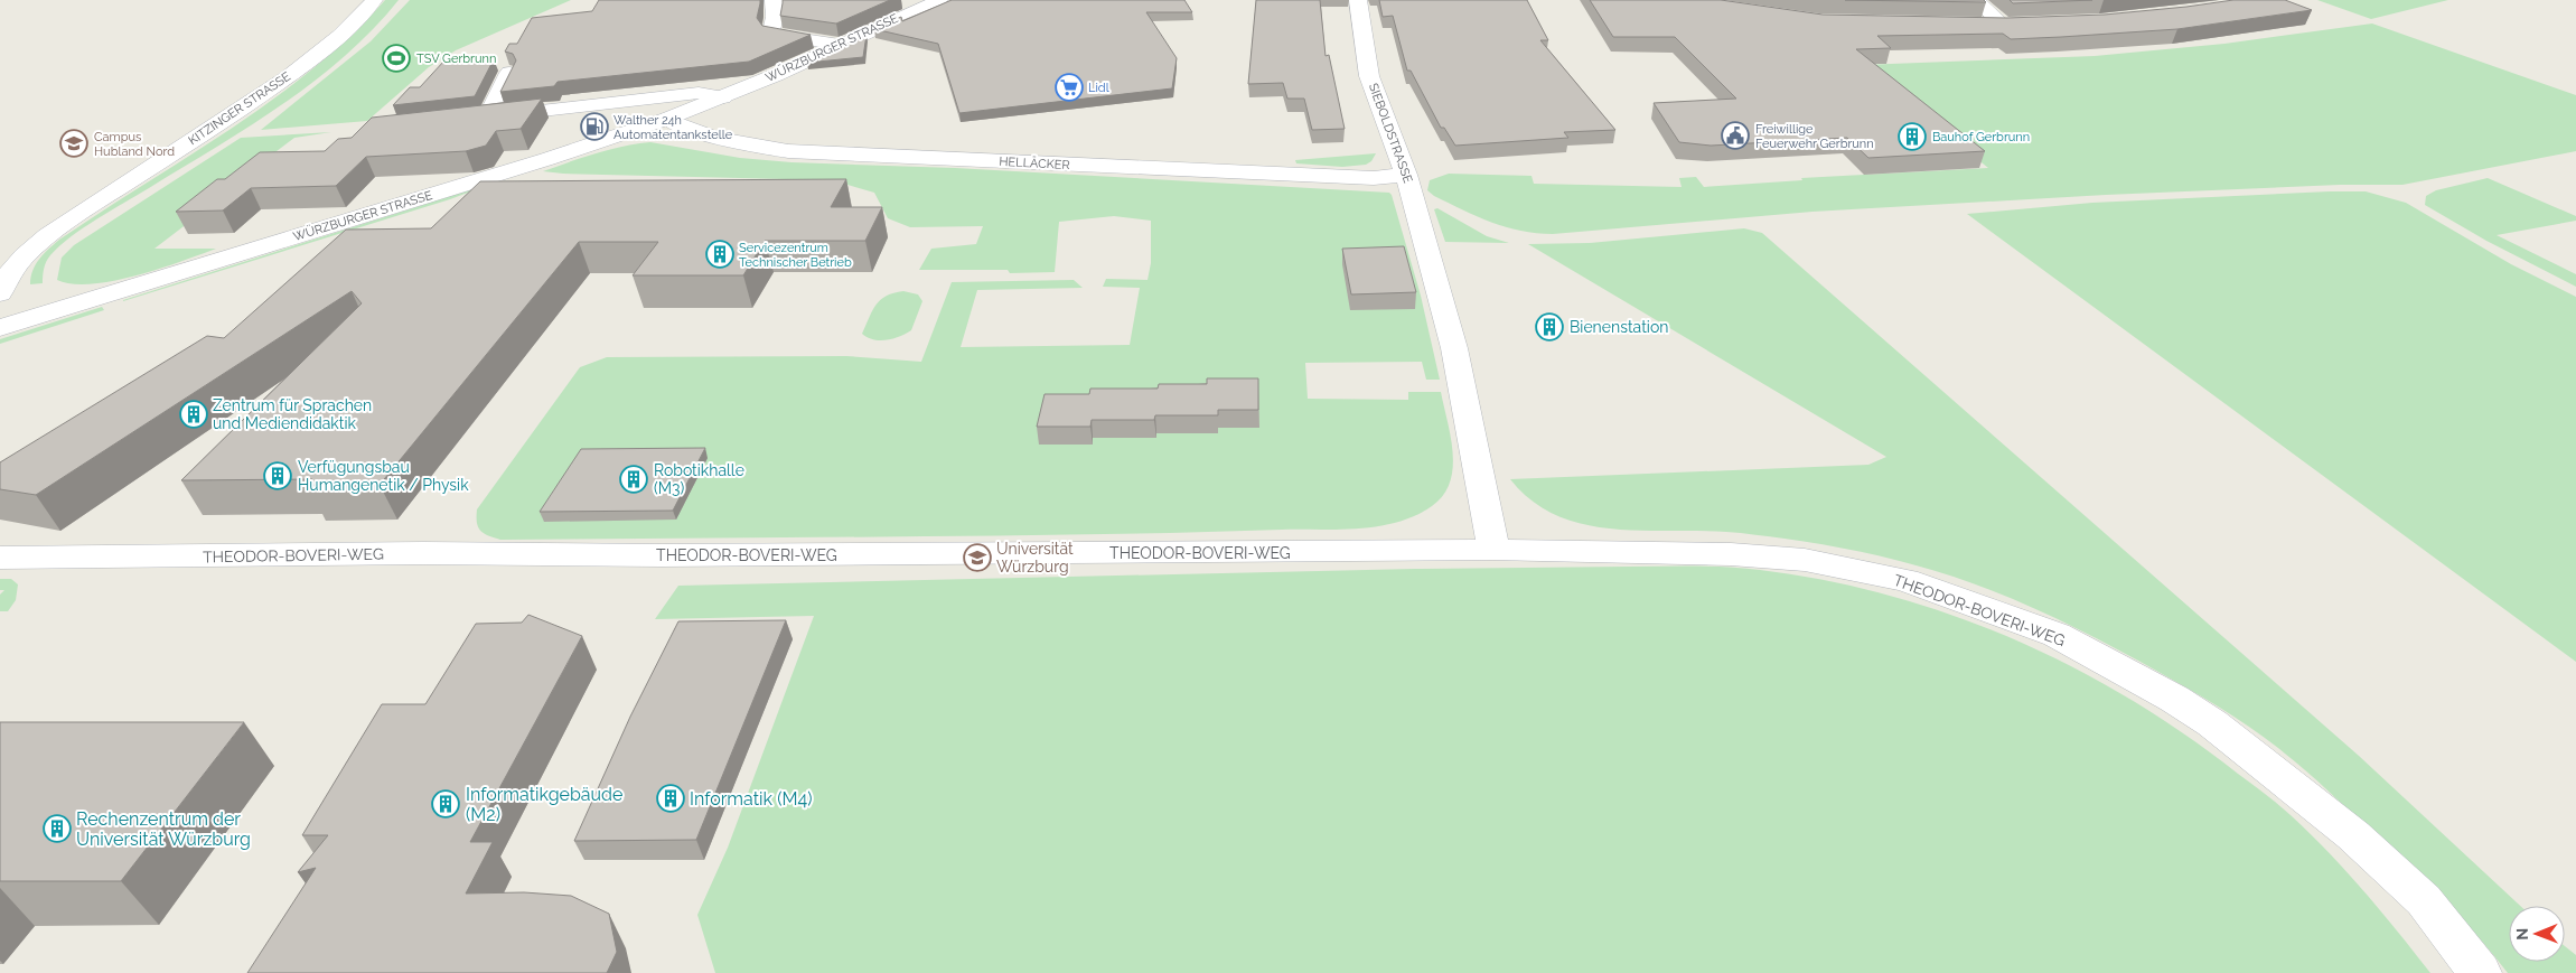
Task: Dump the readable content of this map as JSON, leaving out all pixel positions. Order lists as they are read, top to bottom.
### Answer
{
  "streets": {
    "street": [
      "WÜRZBURGER STRASSE",
      "KITZINGER STRASSE",
      "SIEBOLDSTRASSE",
      "HELLÄCKER",
      "THEODOR-BOVERI-WEG"
    ]
  },
  "crossings": [
    ["WÜRZBURGER STRASSE", "HELLÄCKER"],
    ["SIEBOLDSTRASSE", "HELLÄCKER"],
    ["SIEBOLDSTRASSE", "THEODOR-BOVERI-WEG"]
  ],
  "places": {
    "sports": ["TSV Gerbrunn"],
    "supermarket": ["Lidl"],
    "fuel station": ["Walther 24h Automatentankstelle"],
    "public building": ["Freiwillige Feuerwehr Gerbrunn"],
    "building": [
      "Bauhof Gerbrunn",
      "Servicezentrum Technischer Betrieb",
      "Bienenstation",
      "Zentrum für Sprachen und Mediendidaktik",
      "Verfügungsbau Humangenetik / Physik",
      "Robotikhalle (M3)",
      "Informatik (M4)",
      "Informatikgebäude (M2)",
      "Rechenzentrum der Universität Würzburg"
    ],
    "school or university": ["Campus Hubland Nord", "Universität Würzburg"]
  },
  "north": "left"
}
